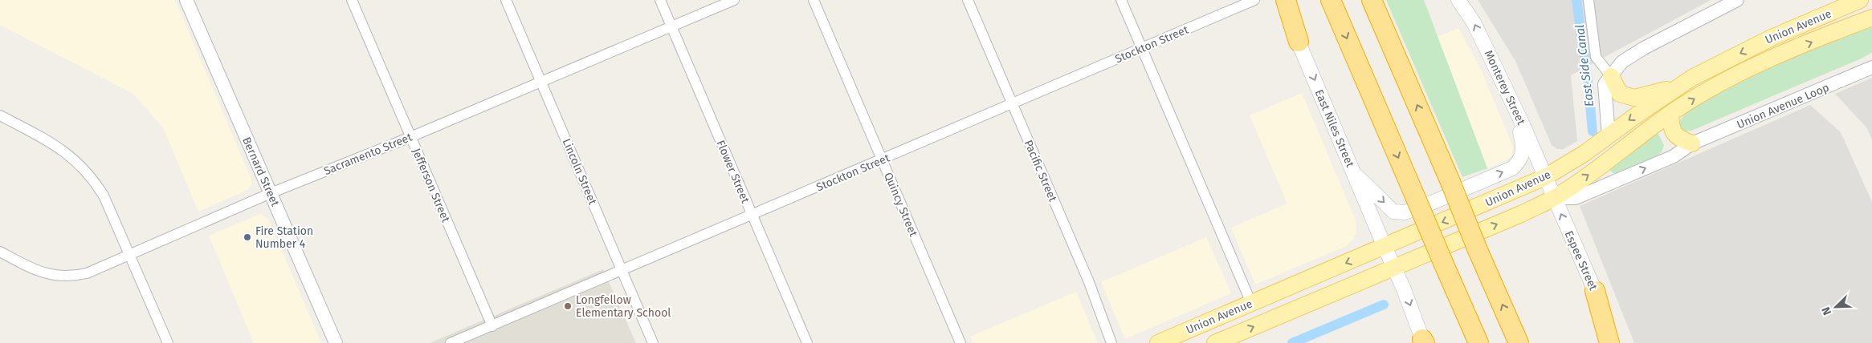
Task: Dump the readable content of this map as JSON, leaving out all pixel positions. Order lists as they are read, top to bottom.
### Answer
{
  "streets": {
    "main road": [
      "Union Avenue",
      "Monterey Street",
      "East Niles Street",
      "Espee Street"
    ],
    "street": [
      "Stockton Street",
      "Union Avenue Loop",
      "Sacramento Street",
      "Pacific Street",
      "Bernard Street",
      "Lincoln Street",
      "Flower Street",
      "Jefferson Street",
      "Quincy Street"
    ]
  },
  "crossings": [
    ["Union Avenue", "Monterey Street"],
    ["Union Avenue", "Union Avenue Loop"],
    ["Union Avenue", "East Niles Street"],
    ["Union Avenue", "Espee Street"],
    ["Stockton Street", "Pacific Street"],
    ["Stockton Street", "Lincoln Street"],
    ["Stockton Street", "Flower Street"],
    ["Stockton Street", "Jefferson Street"],
    ["Stockton Street", "Quincy Street"],
    ["Monterey Street", "Espee Street"],
    ["Sacramento Street", "Bernard Street"],
    ["Sacramento Street", "Lincoln Street"],
    ["Sacramento Street", "Flower Street"],
    ["Sacramento Street", "Jefferson Street"]
  ],
  "one_way": ["Monterey Street", "East Niles Street", "Espee Street"],
  "water": ["East Side Canal"],
  "places": ["Fire Station Number 4", "Longfellow Elementary School"],
  "north": "bottom left"
}
